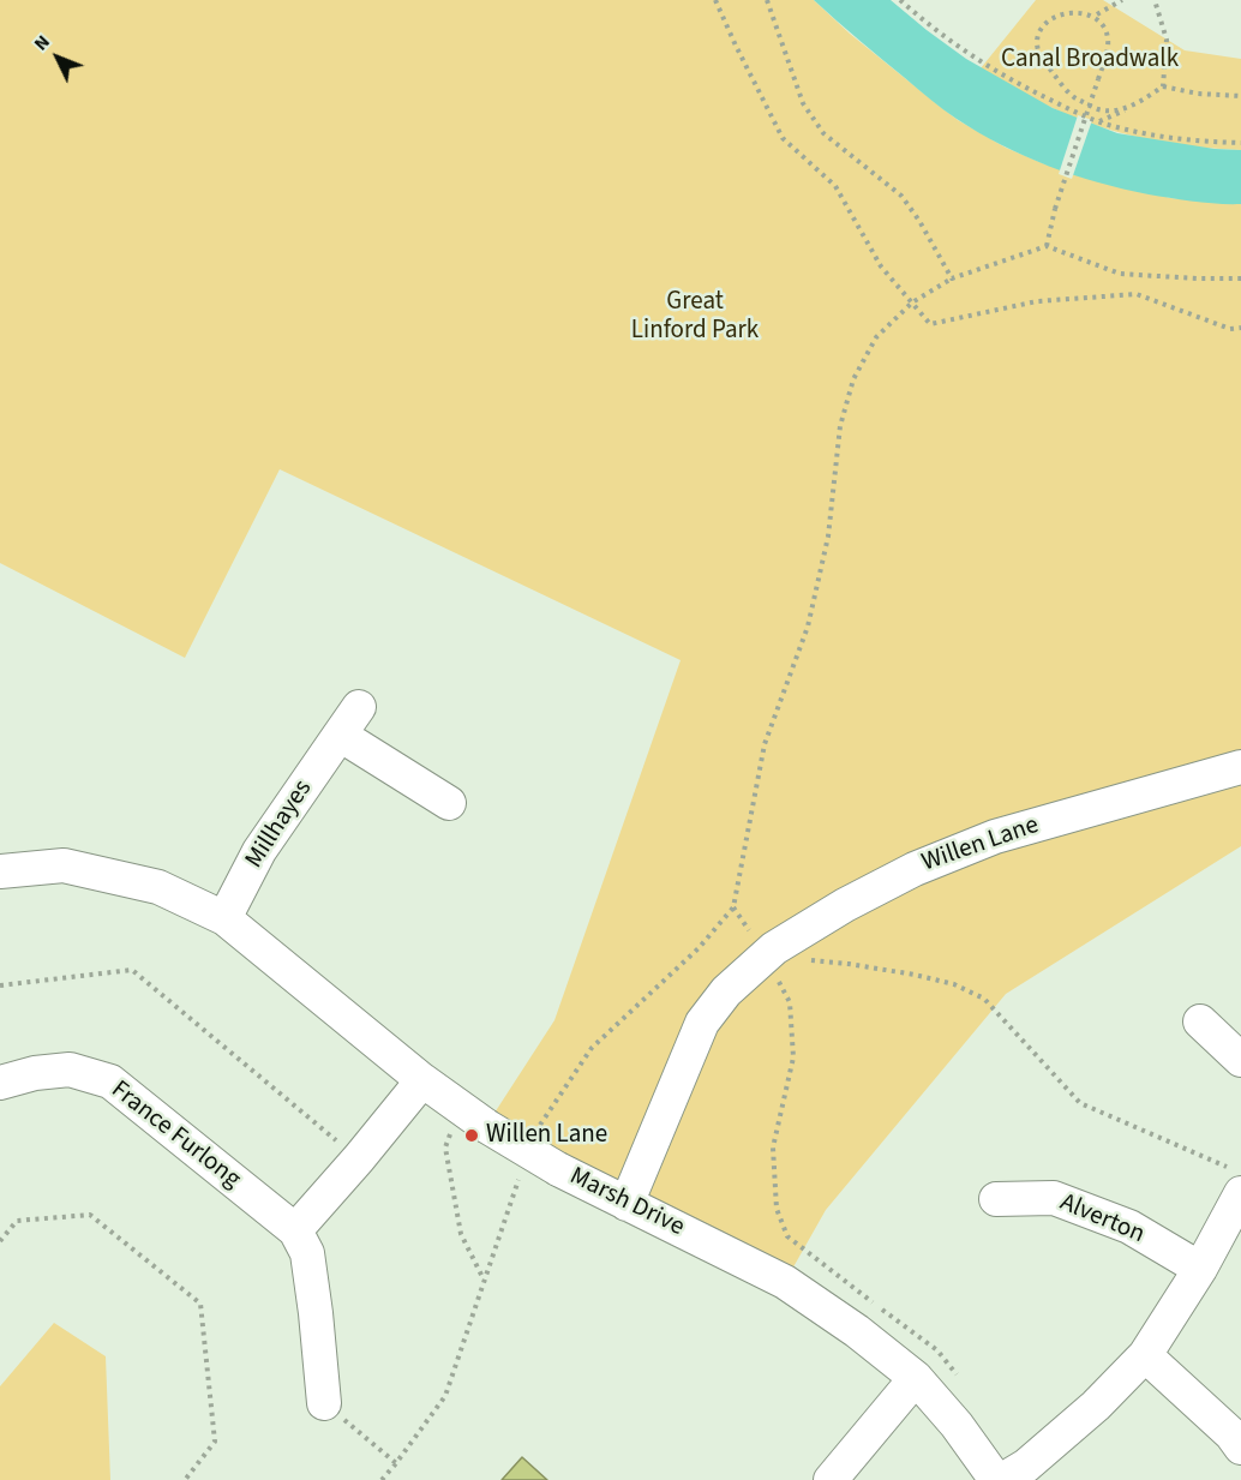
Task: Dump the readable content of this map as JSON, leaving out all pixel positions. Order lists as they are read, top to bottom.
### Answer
{
  "streets": {
    "street": [
      "Millhayes",
      "Willen Lane",
      "France Furlong",
      "Marsh Drive",
      "Alverton"
    ]
  },
  "crossings": [
    ["Millhayes", "Marsh Drive"],
    ["Willen Lane", "Marsh Drive"]
  ],
  "parks": ["Canal Broadwalk", "Great Linford Park"],
  "places": ["Willen Lane"],
  "north": "top left"
}
